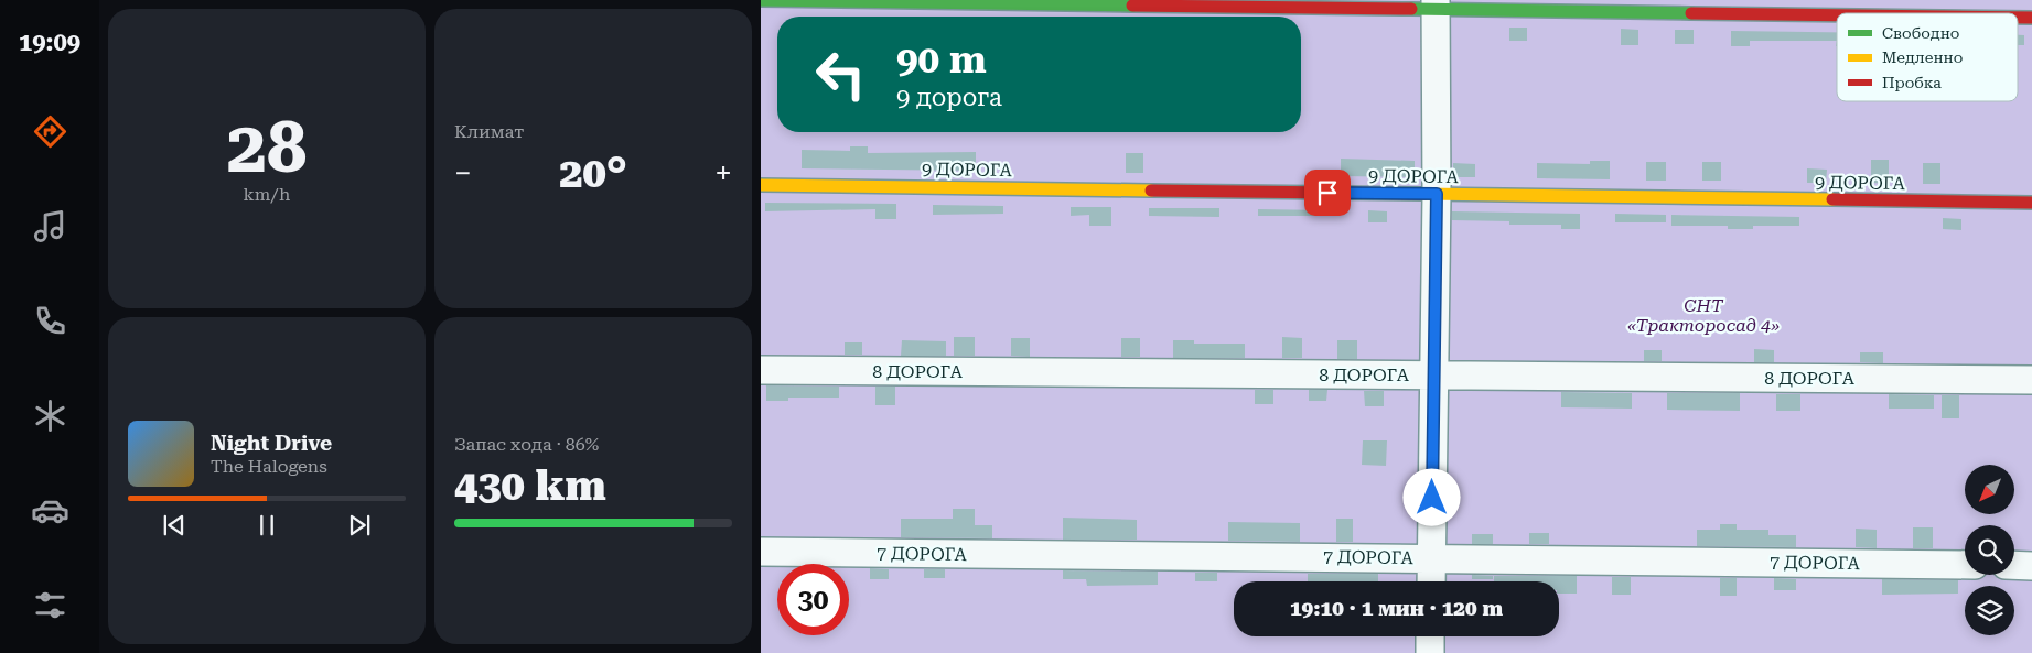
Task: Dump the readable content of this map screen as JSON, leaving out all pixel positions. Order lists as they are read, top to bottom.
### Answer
{
  "streets": {
    "street": ["9 ДОРОГА", "8 ДОРОГА", "7 ДОРОГА"]
  },
  "parks": ["СНТ «Тракторосад 4»"],
  "legend": ["Свободно", "Медленно", "Пробка"],
  "north": "bottom left",
  "page": {
    "tabs": "19:09",
    "tile": [
      ["28", "km/h"],
      "Климат",
      ["Запас хода · 86%", "430 km"]
    ],
    "turn": ["90 m", "9 дорога"],
    "heat": ["−", "20°", "+"],
    "song": ["Night Drive", "The Halogens"],
    "limit": "30",
    "trip": "19:10 · 1 мин · 120 m"
  }
}
